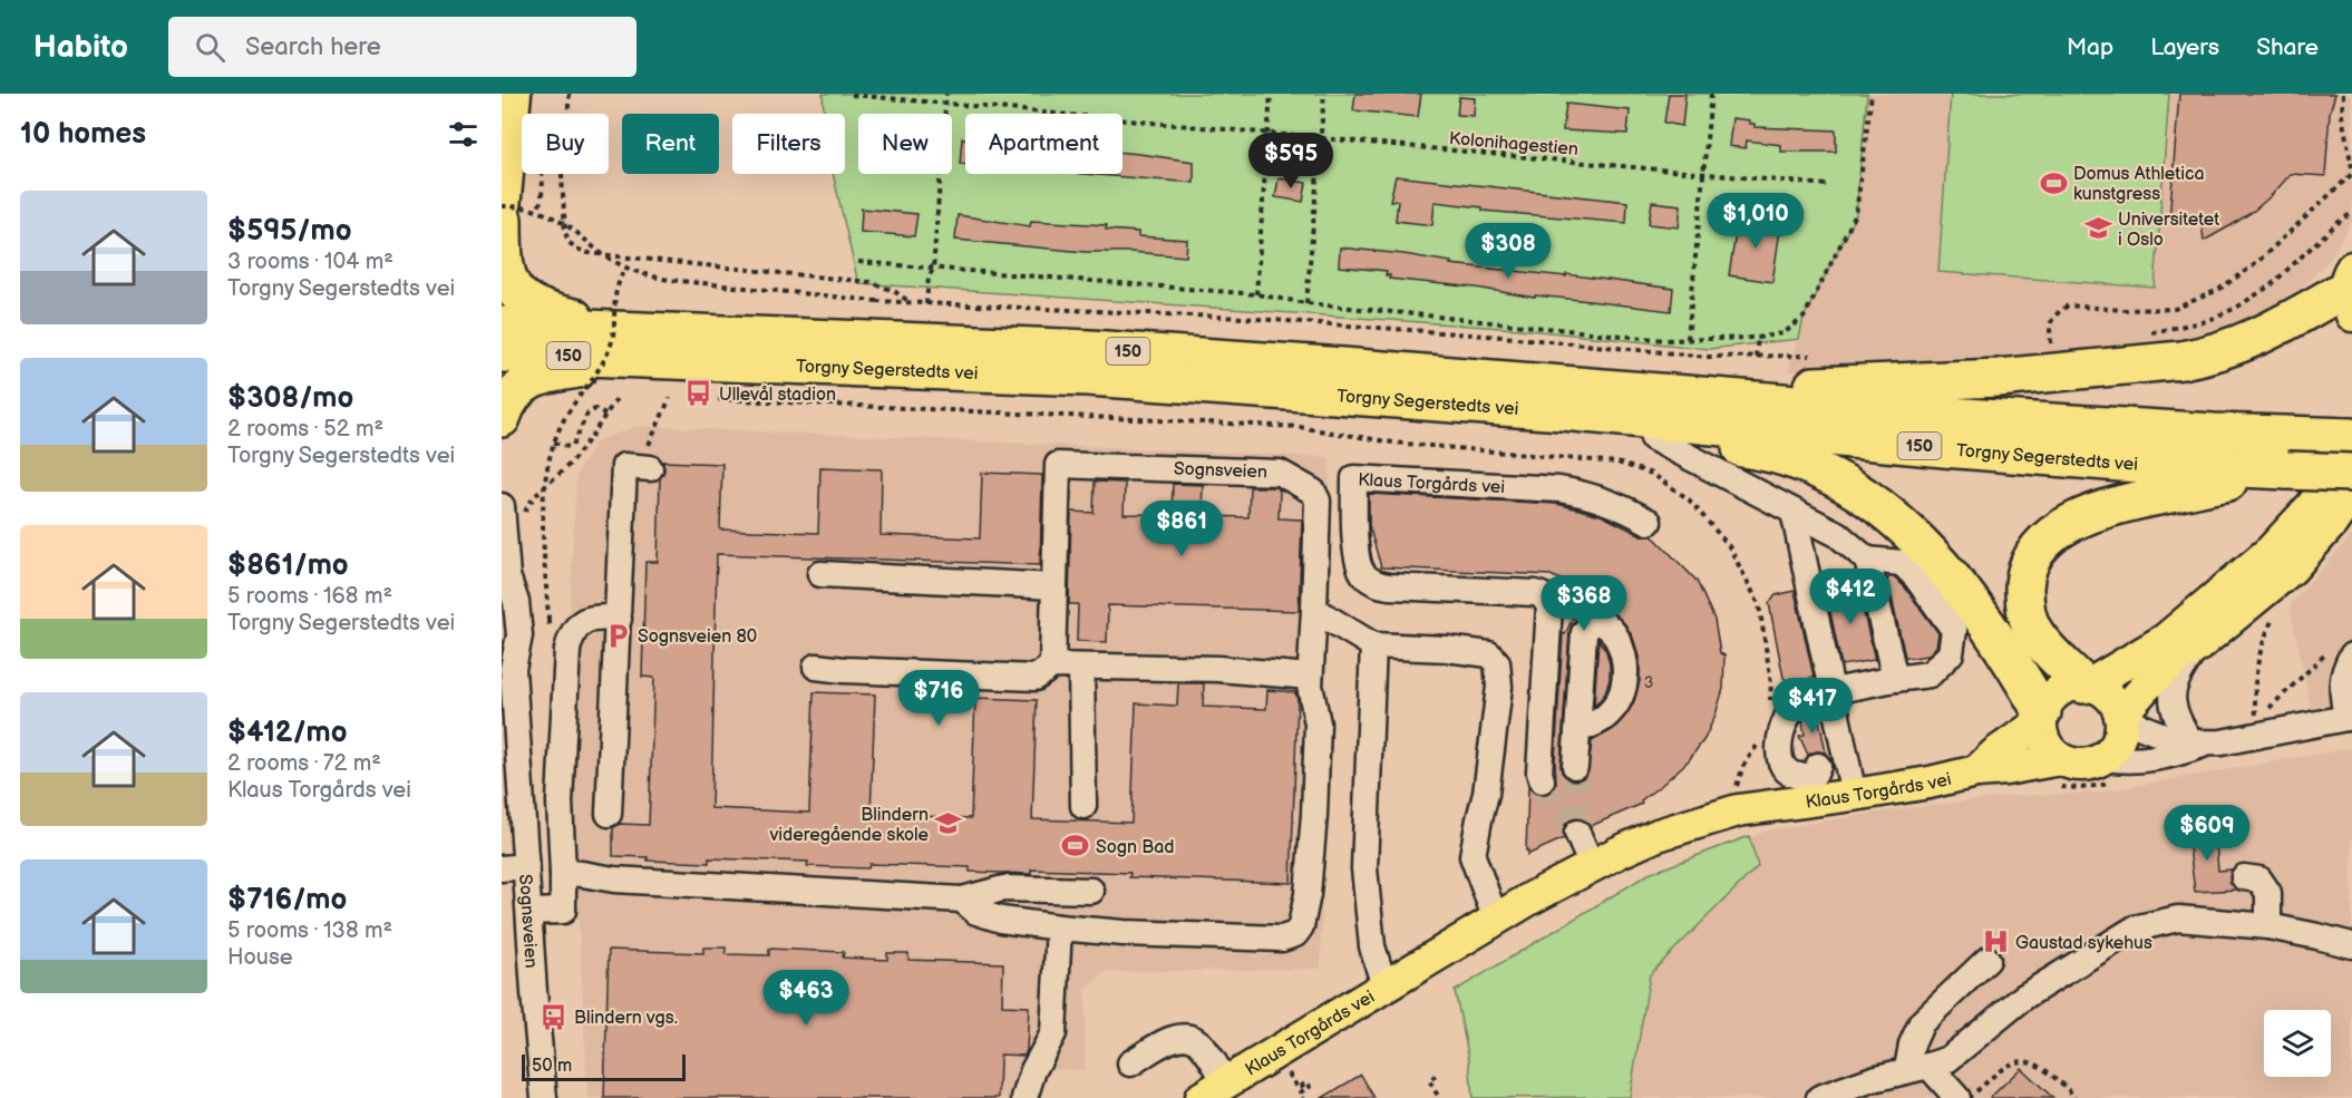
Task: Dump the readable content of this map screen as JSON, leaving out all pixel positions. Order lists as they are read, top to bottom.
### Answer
{
  "streets": {
    "highway": ["150", "Torgny Segerstedts vei"],
    "main road": ["Klaus Torgårds vei"],
    "street": ["Sognsveien"],
    "path": ["Kolonihagestien"]
  },
  "places": {
    "sports": ["Domus Athletica kunstgress", "Sogn Bad"],
    "school or university": ["Universitetet i Oslo", "Blindern videregående skole"],
    "bus stop": ["Ullevål stadion", "Blindern vgs."],
    "parking": ["Sognsveien 80"],
    "hospital": ["Gaustad sykehus"]
  },
  "house_numbers": ["3"],
  "scale_bar": "50 m",
  "page": {
    "header": "Habito",
    "search": "Search here",
    "nav": ["Map", "Layers", "Share"],
    "heading": "10 homes",
    "chip": [
      "Buy",
      "Rent",
      "Filters",
      "New",
      "Apartment"
    ],
    "price": [
      "$595",
      "$1,010",
      "$308",
      "$861",
      "$412",
      "$368",
      "$716",
      "$417",
      "$609",
      "$463"
    ],
    "list": [
      {
        "name": "$595/mo",
        "note": "3 rooms · 104 m² · Torgny Segerstedts vei"
      },
      {
        "name": "$308/mo",
        "note": "2 rooms · 52 m² · Torgny Segerstedts vei"
      },
      {
        "name": "$861/mo",
        "note": "5 rooms · 168 m² · Torgny Segerstedts vei"
      },
      {
        "name": "$412/mo",
        "note": "2 rooms · 72 m² · Klaus Torgårds vei"
      },
      {
        "name": "$716/mo",
        "note": "5 rooms · 138 m² · House"
      }
    ],
    "scale": "50 m"
  }
}
